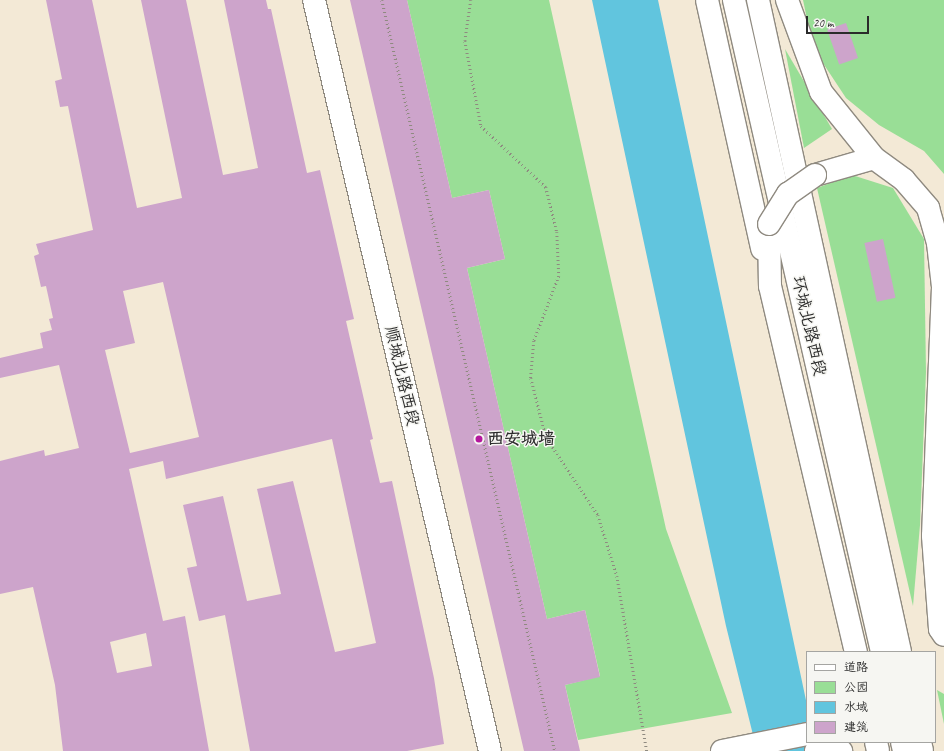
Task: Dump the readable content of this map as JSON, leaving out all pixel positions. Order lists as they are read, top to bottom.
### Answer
{
  "streets": {
    "main road": ["环城北路西段", "顺城北路西段"]
  },
  "places": ["西安城墙"],
  "legend": [
    "道路",
    "公园",
    "水域",
    "建筑"
  ],
  "scale_bar": "20 m"
}
